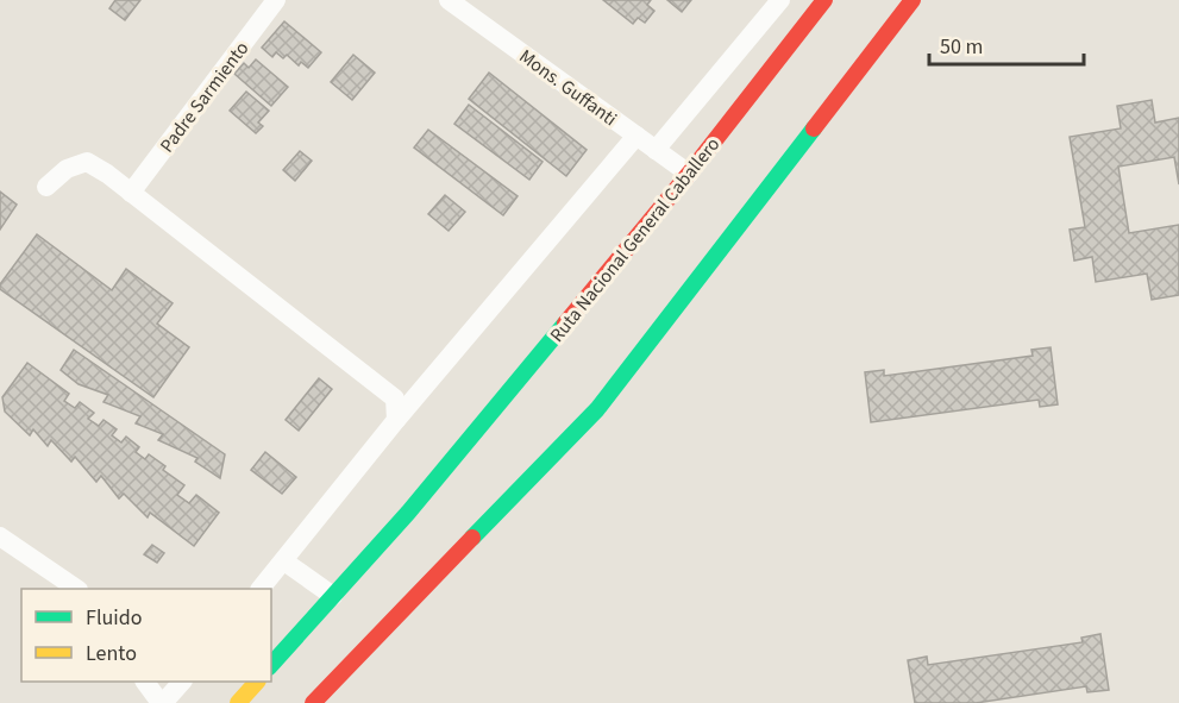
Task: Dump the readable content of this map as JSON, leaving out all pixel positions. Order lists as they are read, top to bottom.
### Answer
{
  "streets": {
    "main road": ["Ruta Nacional General Caballero"],
    "street": ["Mons. Guffanti", "Padre Sarmiento"]
  },
  "crossings": [
    ["Mons. Guffanti", "Ruta Nacional General Caballero"]
  ],
  "legend": ["Fluido", "Lento"],
  "scale_bar": "50 m"
}
